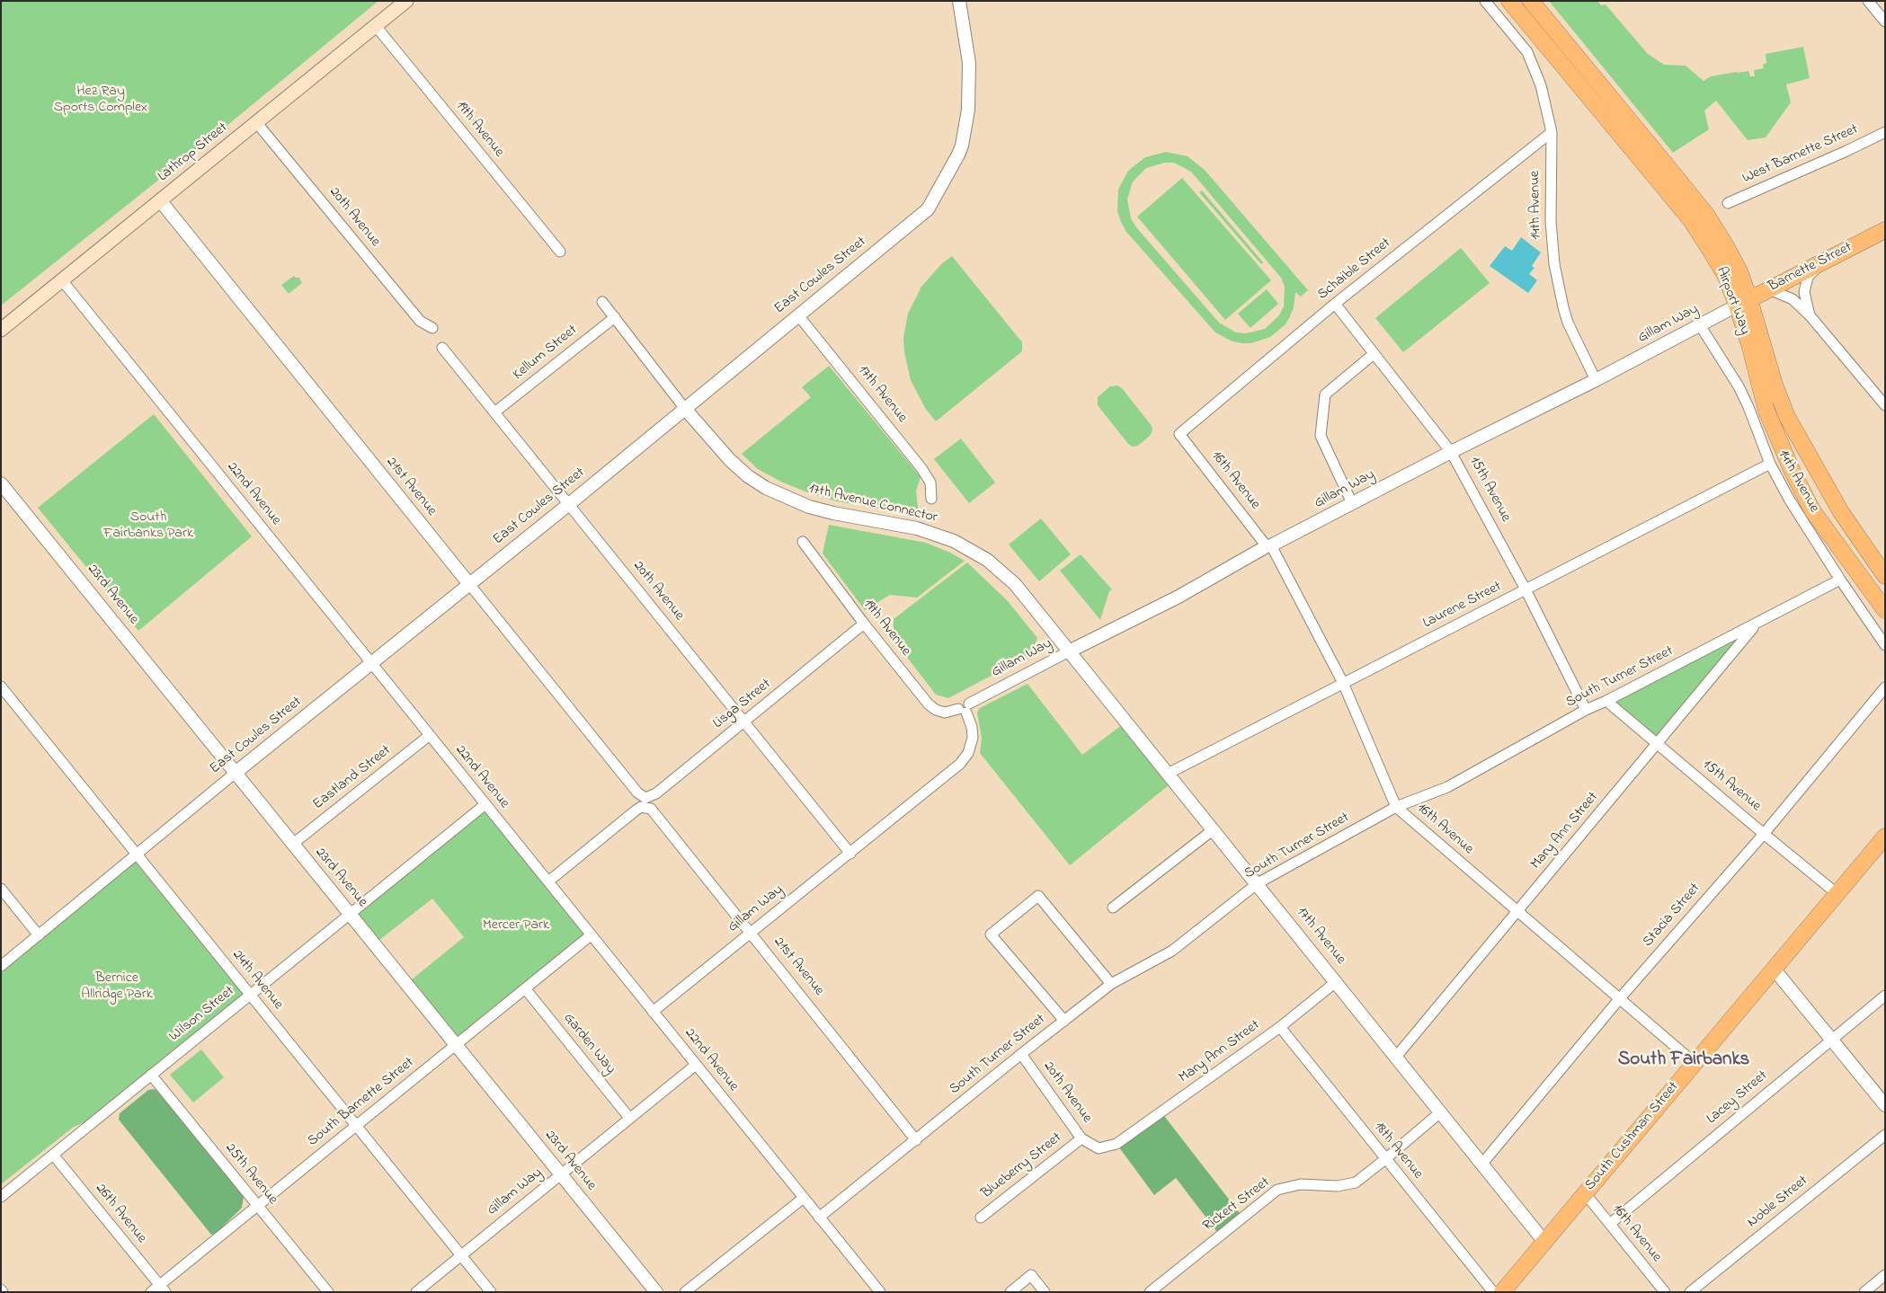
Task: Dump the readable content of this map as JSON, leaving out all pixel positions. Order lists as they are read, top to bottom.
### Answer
{
  "streets": {
    "main road": [
      "Lathrop Street",
      "Barnette Street",
      "Airport Way",
      "South Cushman Street"
    ],
    "street": [
      "19th Avenue",
      "West Barnette Street",
      "14th Avenue",
      "20th Avenue",
      "Schaible Street",
      "East Cowles Street",
      "Gillam Way",
      "Kellum Street",
      "17th Avenue",
      "16th Avenue",
      "21st Avenue",
      "15th Avenue",
      "22nd Avenue",
      "17th Avenue Connector",
      "23rd Avenue",
      "Laurene Street",
      "South Turner Street",
      "Lisga Street",
      "Eastland Street",
      "Mary Ann Street",
      "Stacia Street",
      "24th Avenue",
      "Wilson Street",
      "Garden Way",
      "Lacey Street",
      "South Barnette Street",
      "18th Avenue",
      "Blueberry Street",
      "25th Avenue",
      "Noble Street",
      "Rickert Street",
      "26th Avenue"
    ]
  },
  "crossings": [
    ["19th Avenue", "Lathrop Street"],
    ["19th Avenue", "Gillam Way"],
    ["19th Avenue", "Lisga Street"],
    ["Lathrop Street", "20th Avenue"],
    ["Lathrop Street", "21st Avenue"],
    ["Lathrop Street", "22nd Avenue"],
    ["14th Avenue", "Schaible Street"],
    ["14th Avenue", "Gillam Way"],
    ["14th Avenue", "Laurene Street"],
    ["14th Avenue", "South Turner Street"],
    ["20th Avenue", "East Cowles Street"],
    ["20th Avenue", "Gillam Way"],
    ["20th Avenue", "Kellum Street"],
    ["20th Avenue", "South Turner Street"],
    ["20th Avenue", "Lisga Street"],
    ["20th Avenue", "Mary Ann Street"],
    ["20th Avenue", "Blueberry Street"],
    ["Barnette Street", "Airport Way"],
    ["Barnette Street", "Gillam Way"],
    ["Schaible Street", "16th Avenue"],
    ["Schaible Street", "15th Avenue"],
    ["East Cowles Street", "17th Avenue"],
    ["East Cowles Street", "21st Avenue"],
    ["East Cowles Street", "22nd Avenue"],
    ["East Cowles Street", "17th Avenue Connector"],
    ["East Cowles Street", "23rd Avenue"],
    ["East Cowles Street", "24th Avenue"],
    ["Airport Way", "Gillam Way"],
    ["Gillam Way", "17th Avenue"],
    ["Gillam Way", "16th Avenue"],
    ["Gillam Way", "21st Avenue"],
    ["Gillam Way", "15th Avenue"],
    ["Gillam Way", "22nd Avenue"],
    ["Gillam Way", "17th Avenue Connector"],
    ["Gillam Way", "23rd Avenue"],
    ["Gillam Way", "24th Avenue"],
    ["Gillam Way", "Garden Way"],
    ["17th Avenue", "17th Avenue Connector"],
    ["17th Avenue", "Laurene Street"],
    ["17th Avenue", "South Turner Street"],
    ["17th Avenue", "Mary Ann Street"],
    ["17th Avenue", "Stacia Street"],
    ["17th Avenue", "South Cushman Street"],
    ["17th Avenue", "Rickert Street"],
    ["16th Avenue", "Laurene Street"],
    ["16th Avenue", "South Turner Street"],
    ["16th Avenue", "Mary Ann Street"],
    ["16th Avenue", "Stacia Street"],
    ["16th Avenue", "Lacey Street"],
    ["16th Avenue", "South Cushman Street"],
    ["21st Avenue", "22nd Avenue"],
    ["21st Avenue", "South Turner Street"],
    ["21st Avenue", "Lisga Street"],
    ["15th Avenue", "Laurene Street"],
    ["15th Avenue", "South Turner Street"],
    ["15th Avenue", "Mary Ann Street"],
    ["15th Avenue", "Stacia Street"],
    ["15th Avenue", "South Cushman Street"],
    ["22nd Avenue", "South Turner Street"],
    ["22nd Avenue", "Eastland Street"],
    ["22nd Avenue", "Wilson Street"],
    ["22nd Avenue", "South Barnette Street"],
    ["23rd Avenue", "Eastland Street"],
    ["23rd Avenue", "Wilson Street"],
    ["23rd Avenue", "South Barnette Street"],
    ["South Turner Street", "Mary Ann Street"],
    ["Mary Ann Street", "18th Avenue"],
    ["24th Avenue", "Wilson Street"],
    ["24th Avenue", "South Barnette Street"],
    ["Wilson Street", "25th Avenue"],
    ["Wilson Street", "26th Avenue"],
    ["Garden Way", "South Barnette Street"],
    ["South Barnette Street", "25th Avenue"],
    ["South Barnette Street", "26th Avenue"],
    ["18th Avenue", "Rickert Street"]
  ],
  "districts": ["South Fairbanks"],
  "parks": [
    "Hez Ray Sports Complex",
    "South Fairbanks Park",
    "Mercer Park",
    "Bernice Allridge Park"
  ]
}
